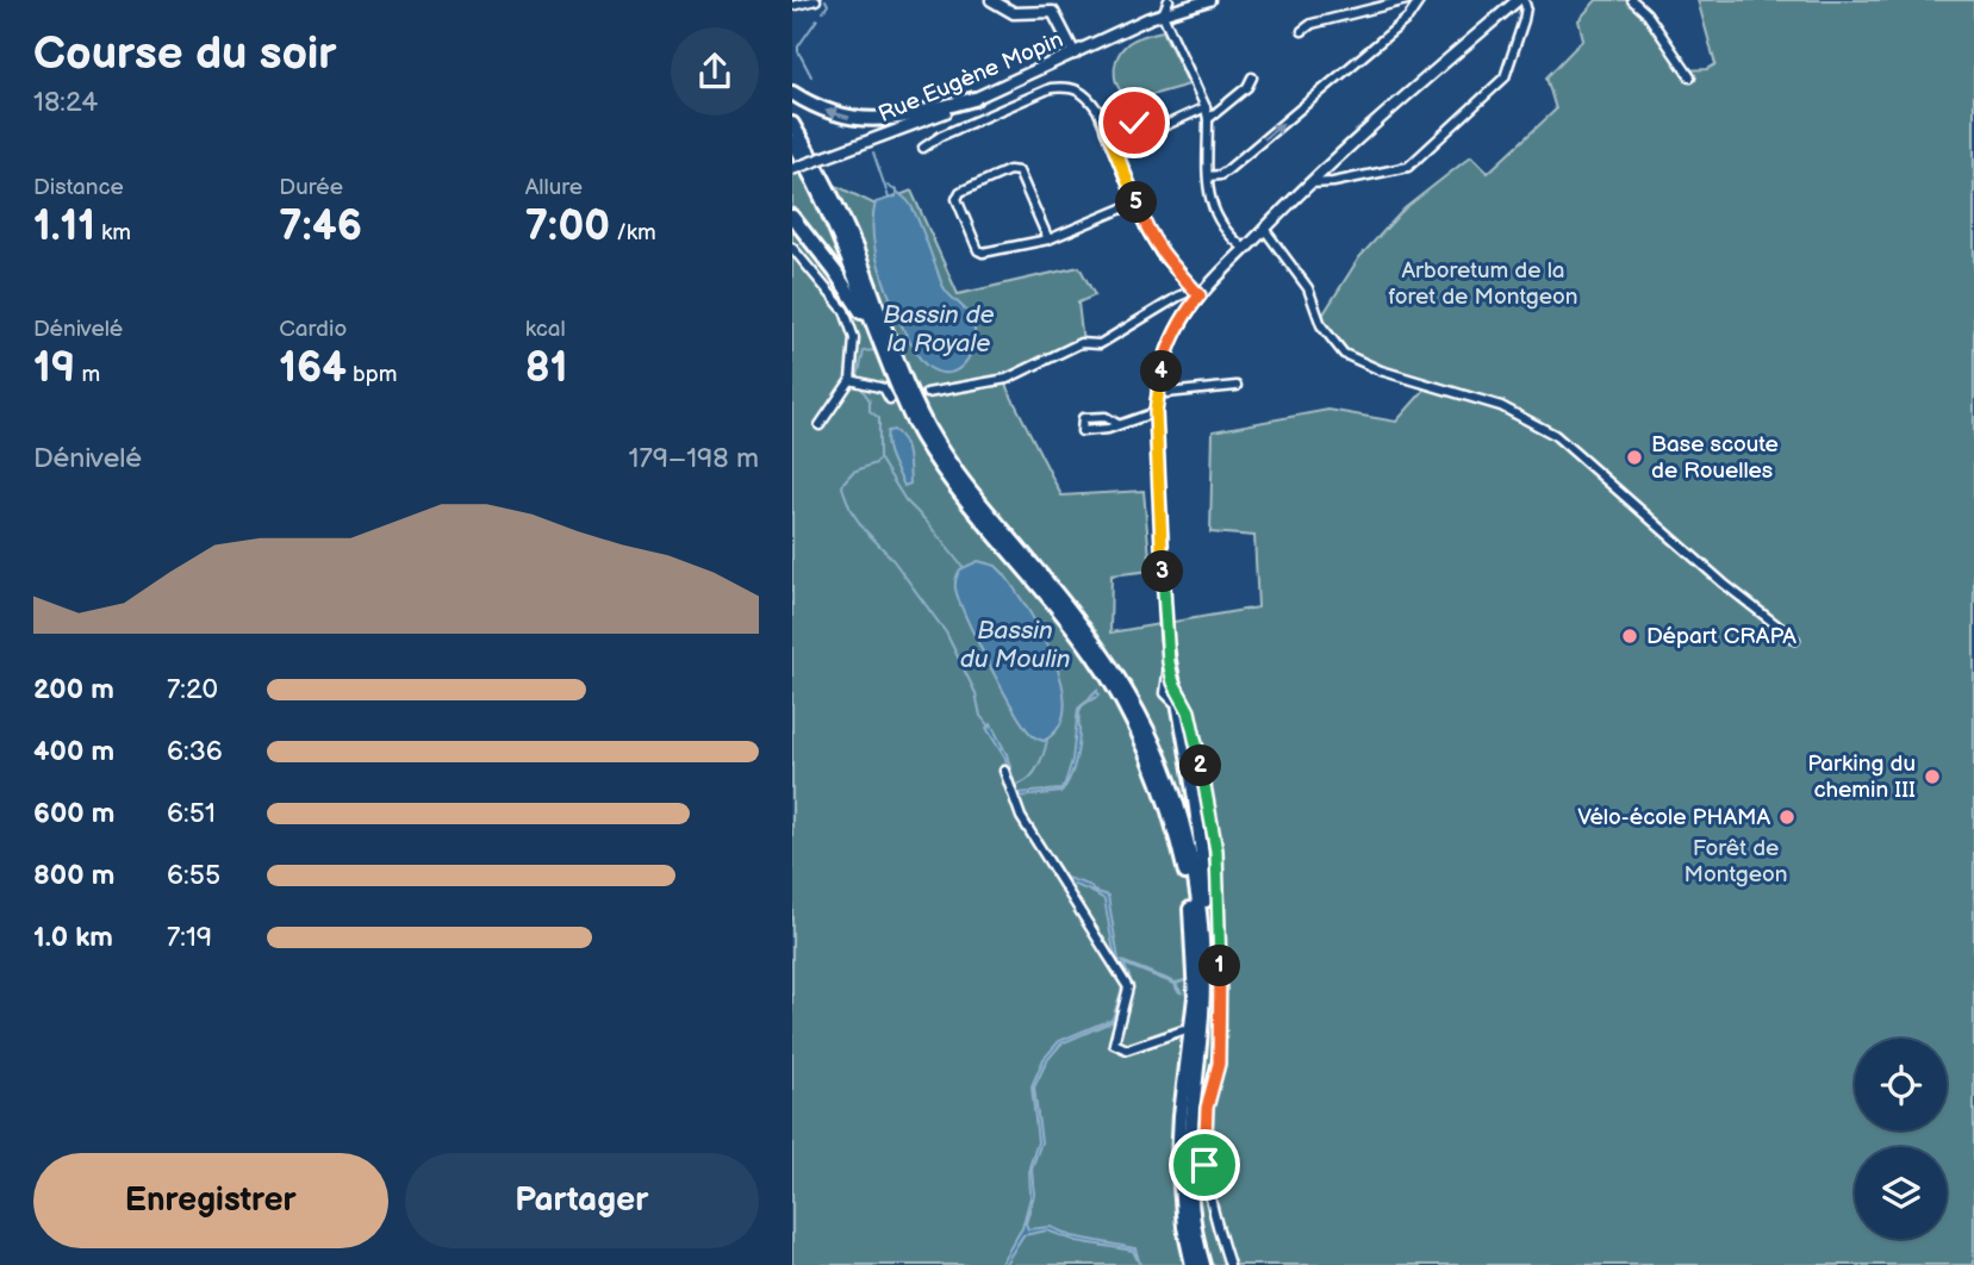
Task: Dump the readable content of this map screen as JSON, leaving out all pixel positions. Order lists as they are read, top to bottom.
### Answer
{
  "streets": {
    "street": ["Rue Eugène Mopin"]
  },
  "water": ["Bassin de la Royale", "Bassin du Moulin"],
  "parks": ["Arboretum de la foret de Montgeon", "Forêt de Montgeon"],
  "places": [
    "Base scoute de Rouelles",
    "Départ CRAPA",
    "Parking du chemin III",
    "Vélo-école PHAMA"
  ],
  "page": {
    "heading": ["Course du soir", "18:24"],
    "stats": [
      ["Distance", "1.11 km"],
      ["Durée", "7:46"],
      ["Allure", "7:00 /km"],
      ["Dénivelé", "19 m"],
      ["Cardio", "164 bpm"],
      ["kcal", "81"]
    ],
    "pins": [
      "5",
      "4",
      "3",
      "2",
      "1"
    ],
    "chart": ["Dénivelé", "179–198 m"],
    "list": [
      {
        "name": "200 m",
        "note": "7:20"
      },
      {
        "name": "400 m",
        "note": "6:36"
      },
      {
        "name": "600 m",
        "note": "6:51"
      },
      {
        "name": "800 m",
        "note": "6:55"
      },
      {
        "name": "1.0 km",
        "note": "7:19"
      }
    ],
    "buttons": ["Enregistrer", "Partager"]
  }
}
